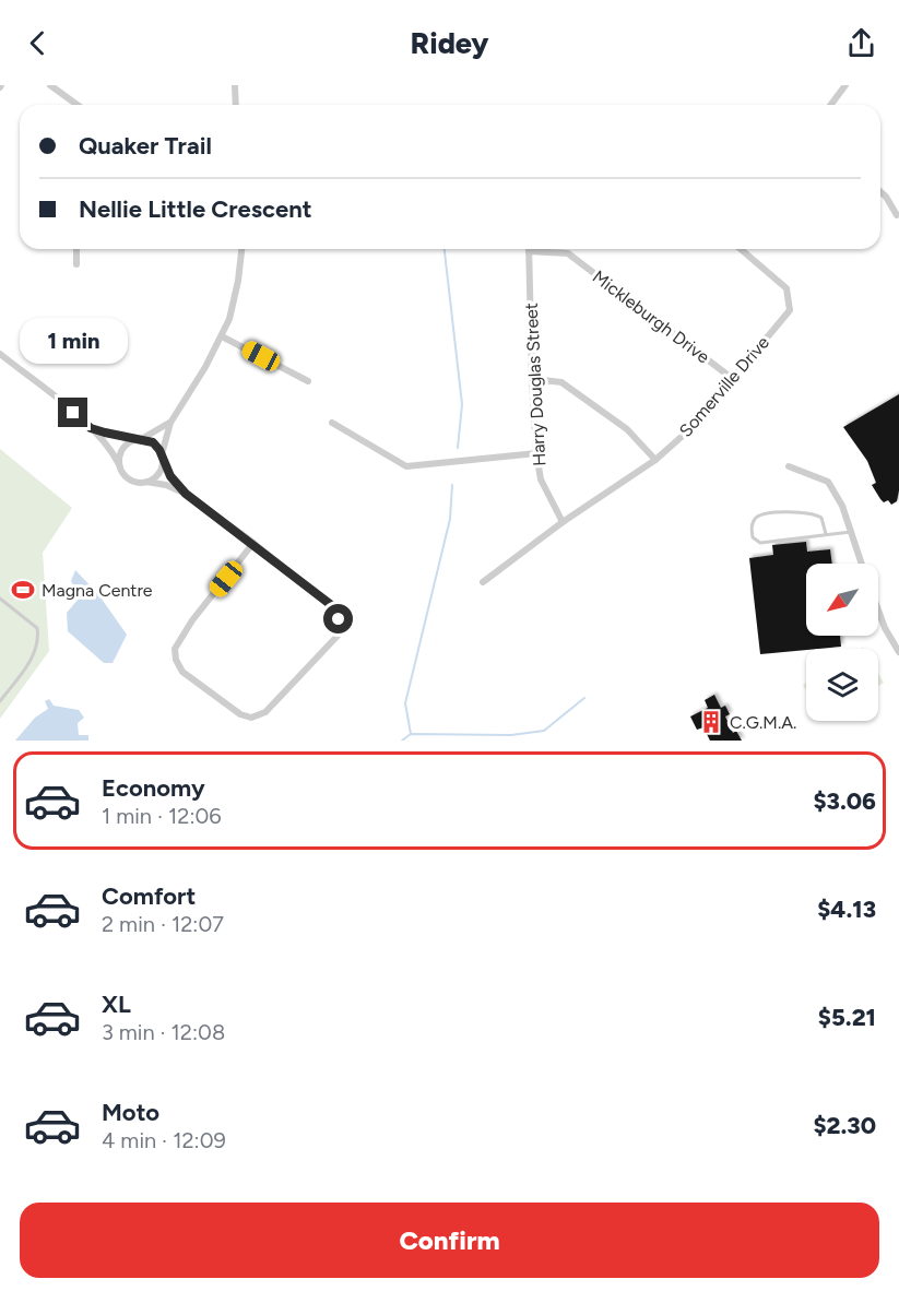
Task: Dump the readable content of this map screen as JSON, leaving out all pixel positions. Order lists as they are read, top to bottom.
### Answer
{
  "streets": {
    "street": ["Mickleburgh Drive", "Harry Douglas Street", "Somerville Drive"]
  },
  "crossings": [
    ["Mickleburgh Drive", "Somerville Drive"],
    ["Harry Douglas Street", "Somerville Drive"]
  ],
  "places": {
    "sports": ["Magna Centre"],
    "building": ["C.G.M.A."]
  },
  "north": "bottom left",
  "page": {
    "header": "Ridey",
    "banner": ["Quaker Trail", "Nellie Little Crescent"],
    "bubble": "1 min",
    "list": [
      {
        "name": "Economy",
        "note": "1 min · 12:06",
        "value": "$3.06"
      },
      {
        "name": "Comfort",
        "note": "2 min · 12:07",
        "value": "$4.13"
      },
      {
        "name": "XL",
        "note": "3 min · 12:08",
        "value": "$5.21"
      },
      {
        "name": "Moto",
        "note": "4 min · 12:09",
        "value": "$2.30"
      }
    ],
    "buttons": "Confirm"
  }
}
